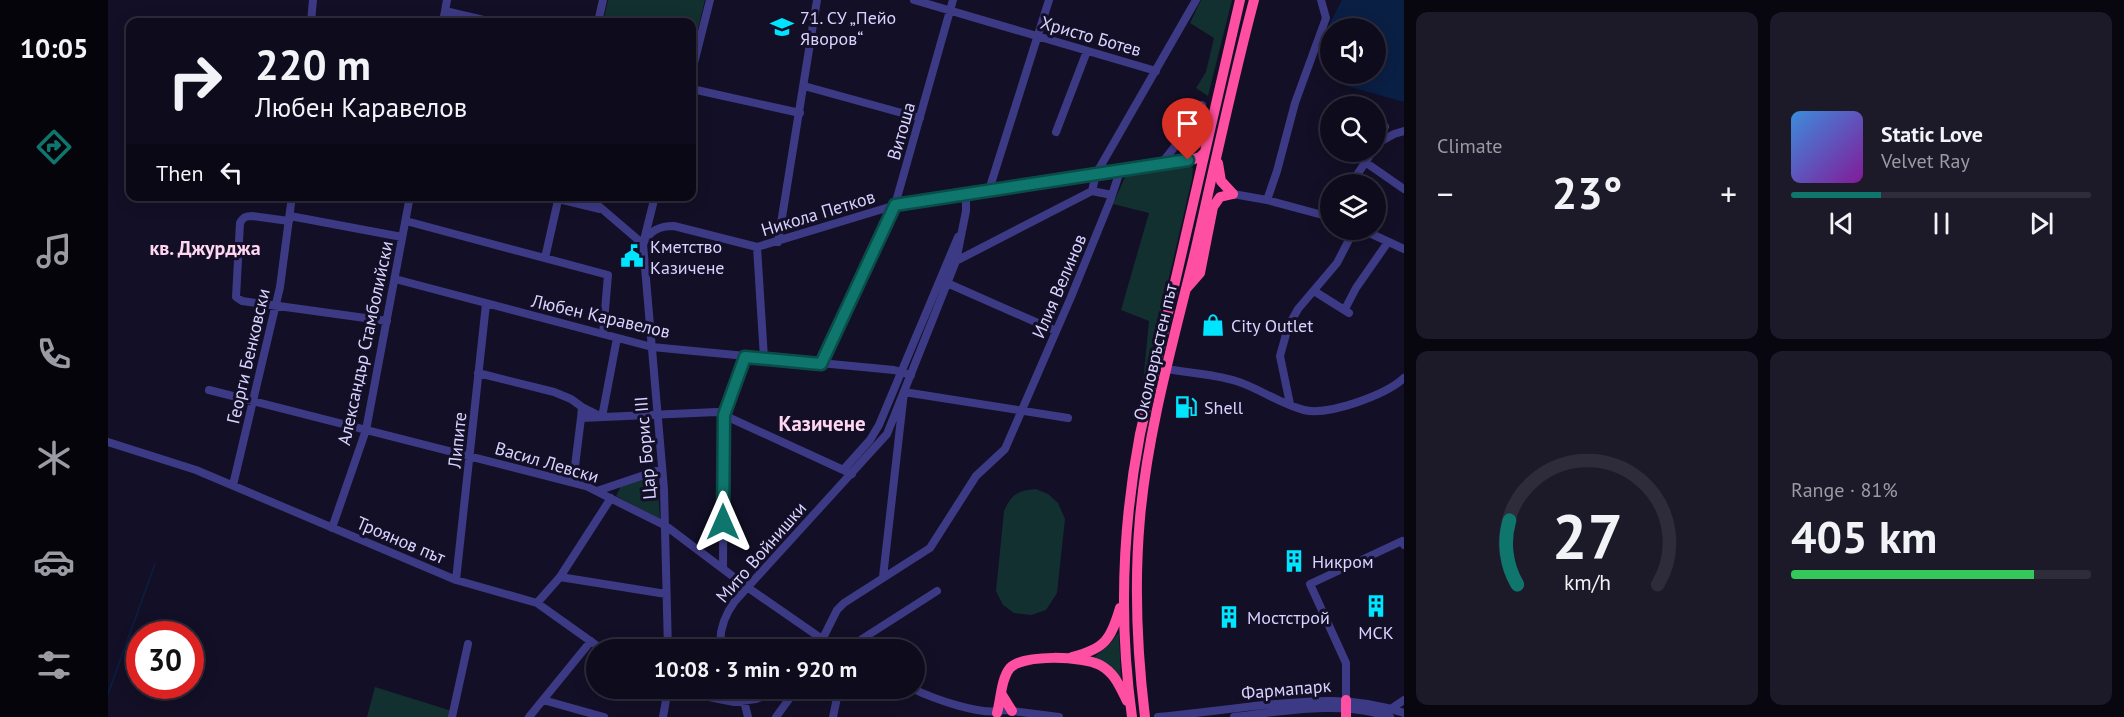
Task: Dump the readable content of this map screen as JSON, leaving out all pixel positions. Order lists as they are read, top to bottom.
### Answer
{
  "streets": {
    "highway": ["Околовръстен път"],
    "street": [
      "Христо Ботев",
      "Витоша",
      "Никола Петков",
      "Илия Велинов",
      "Любен Каравелов",
      "Александър Стамболийски",
      "Георги Бенковски",
      "Липите",
      "Цар Борис III",
      "Васил Левски",
      "Троянов път",
      "Мито Войнишки",
      "Фармапарк"
    ]
  },
  "crossings": [
    ["Христо Ботев", "Витоша"],
    ["Витоша", "Никола Петков"],
    ["Витоша", "Любен Каравелов"],
    ["Никола Петков", "Илия Велинов"],
    ["Никола Петков", "Цар Борис III"],
    ["Никола Петков", "Мито Войнишки"],
    ["Любен Каравелов", "Александър Стамболийски"],
    ["Любен Каравелов", "Липите"],
    ["Любен Каравелов", "Цар Борис III"],
    ["Любен Каравелов", "Мито Войнишки"],
    ["Александър Стамболийски", "Васил Левски"],
    ["Александър Стамболийски", "Троянов път"],
    ["Георги Бенковски", "Васил Левски"],
    ["Георги Бенковски", "Троянов път"],
    ["Липите", "Васил Левски"],
    ["Липите", "Троянов път"],
    ["Цар Борис III", "Васил Левски"],
    ["Васил Левски", "Мито Войнишки"]
  ],
  "districts": ["кв. Джурджа", "Казичене"],
  "places": {
    "school or university": ["71. СУ „Пейо Яворов“"],
    "public building": ["Кметство Казичене"],
    "shop": ["City Outlet"],
    "fuel station": ["Shell"],
    "building": ["Никром", "МСК", "Мостстрой"]
  },
  "page": {
    "tabs": "10:05",
    "tile": [
      "Climate",
      ["Range · 81%", "405 km"]
    ],
    "turn": ["220 m", "Любен Каравелов"],
    "song": ["Static Love", "Velvet Ray"],
    "then": "Then",
    "heat": ["−", "23°", "+"],
    "limit": "30",
    "trip": "10:08 · 3 min · 920 m",
    "gauge": ["27", "km/h"]
  }
}
